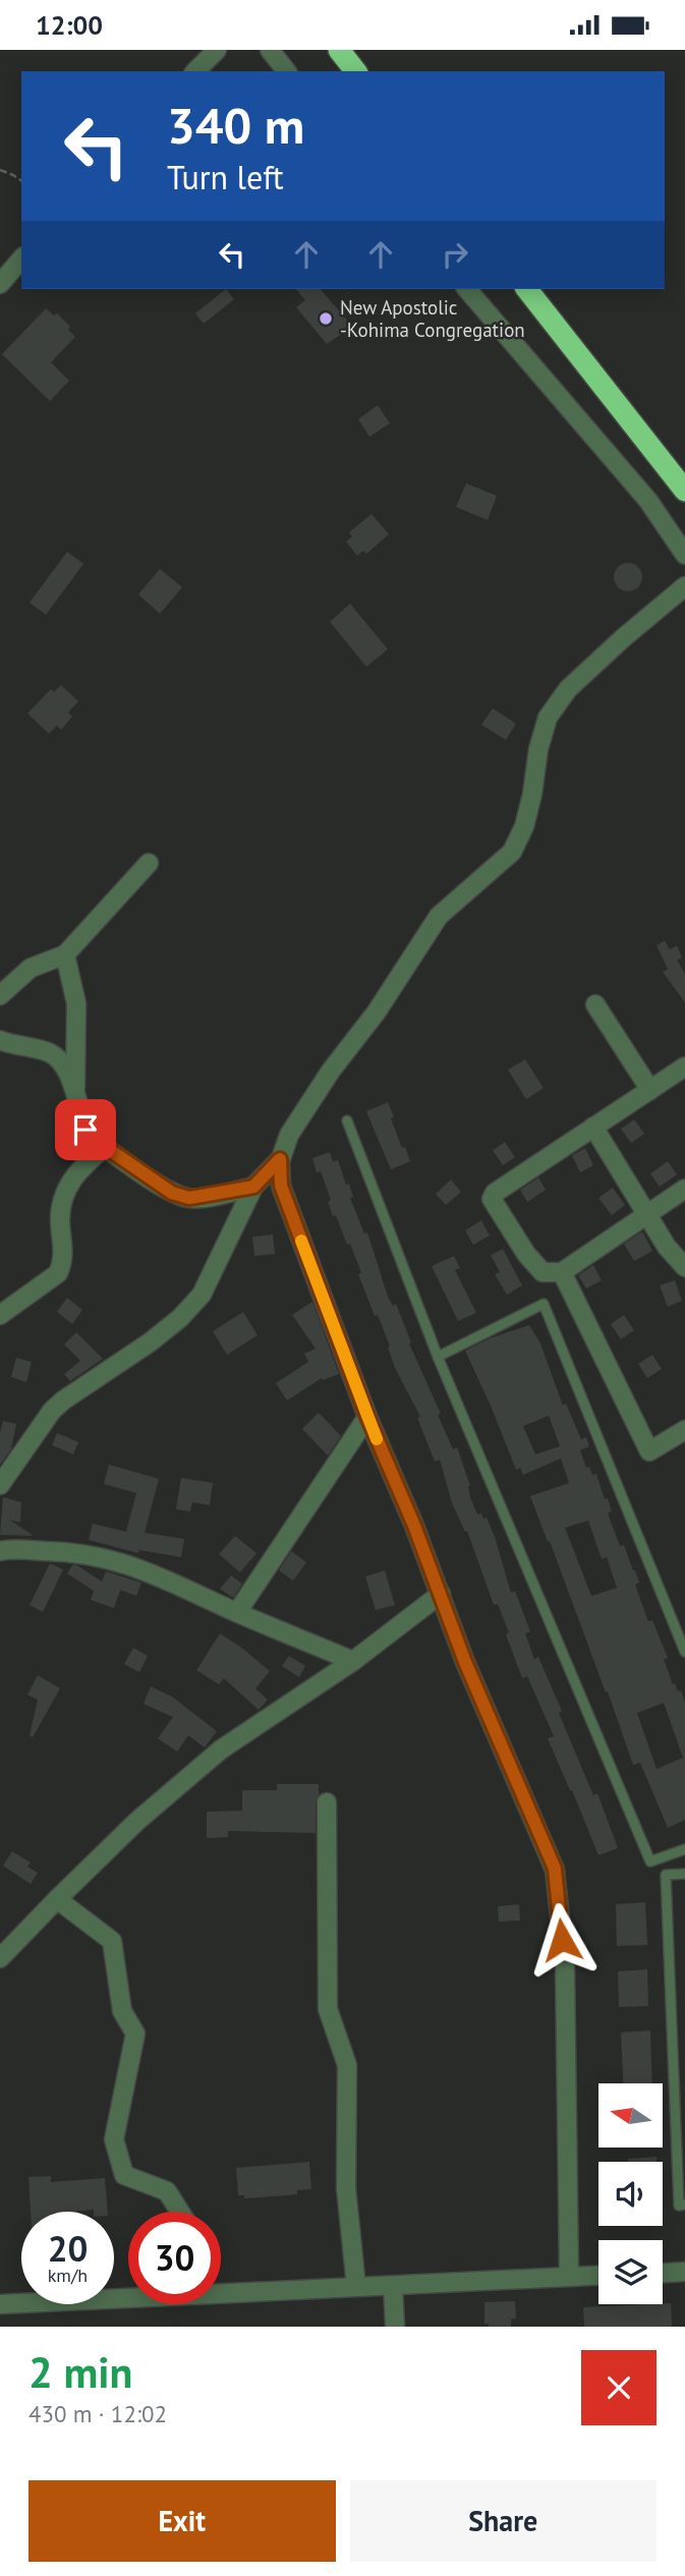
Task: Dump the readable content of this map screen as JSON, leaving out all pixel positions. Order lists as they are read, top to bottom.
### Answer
{
  "places": ["New Apostolic -Kohima Congregation"],
  "north": "left",
  "page": {
    "status": "12:00",
    "turn": ["340 m", "Turn left"],
    "speed": "20 km/h",
    "limit": "30",
    "heading": ["2 min", "430 m · 12:02"],
    "buttons": ["Exit", "Share"]
  }
}
